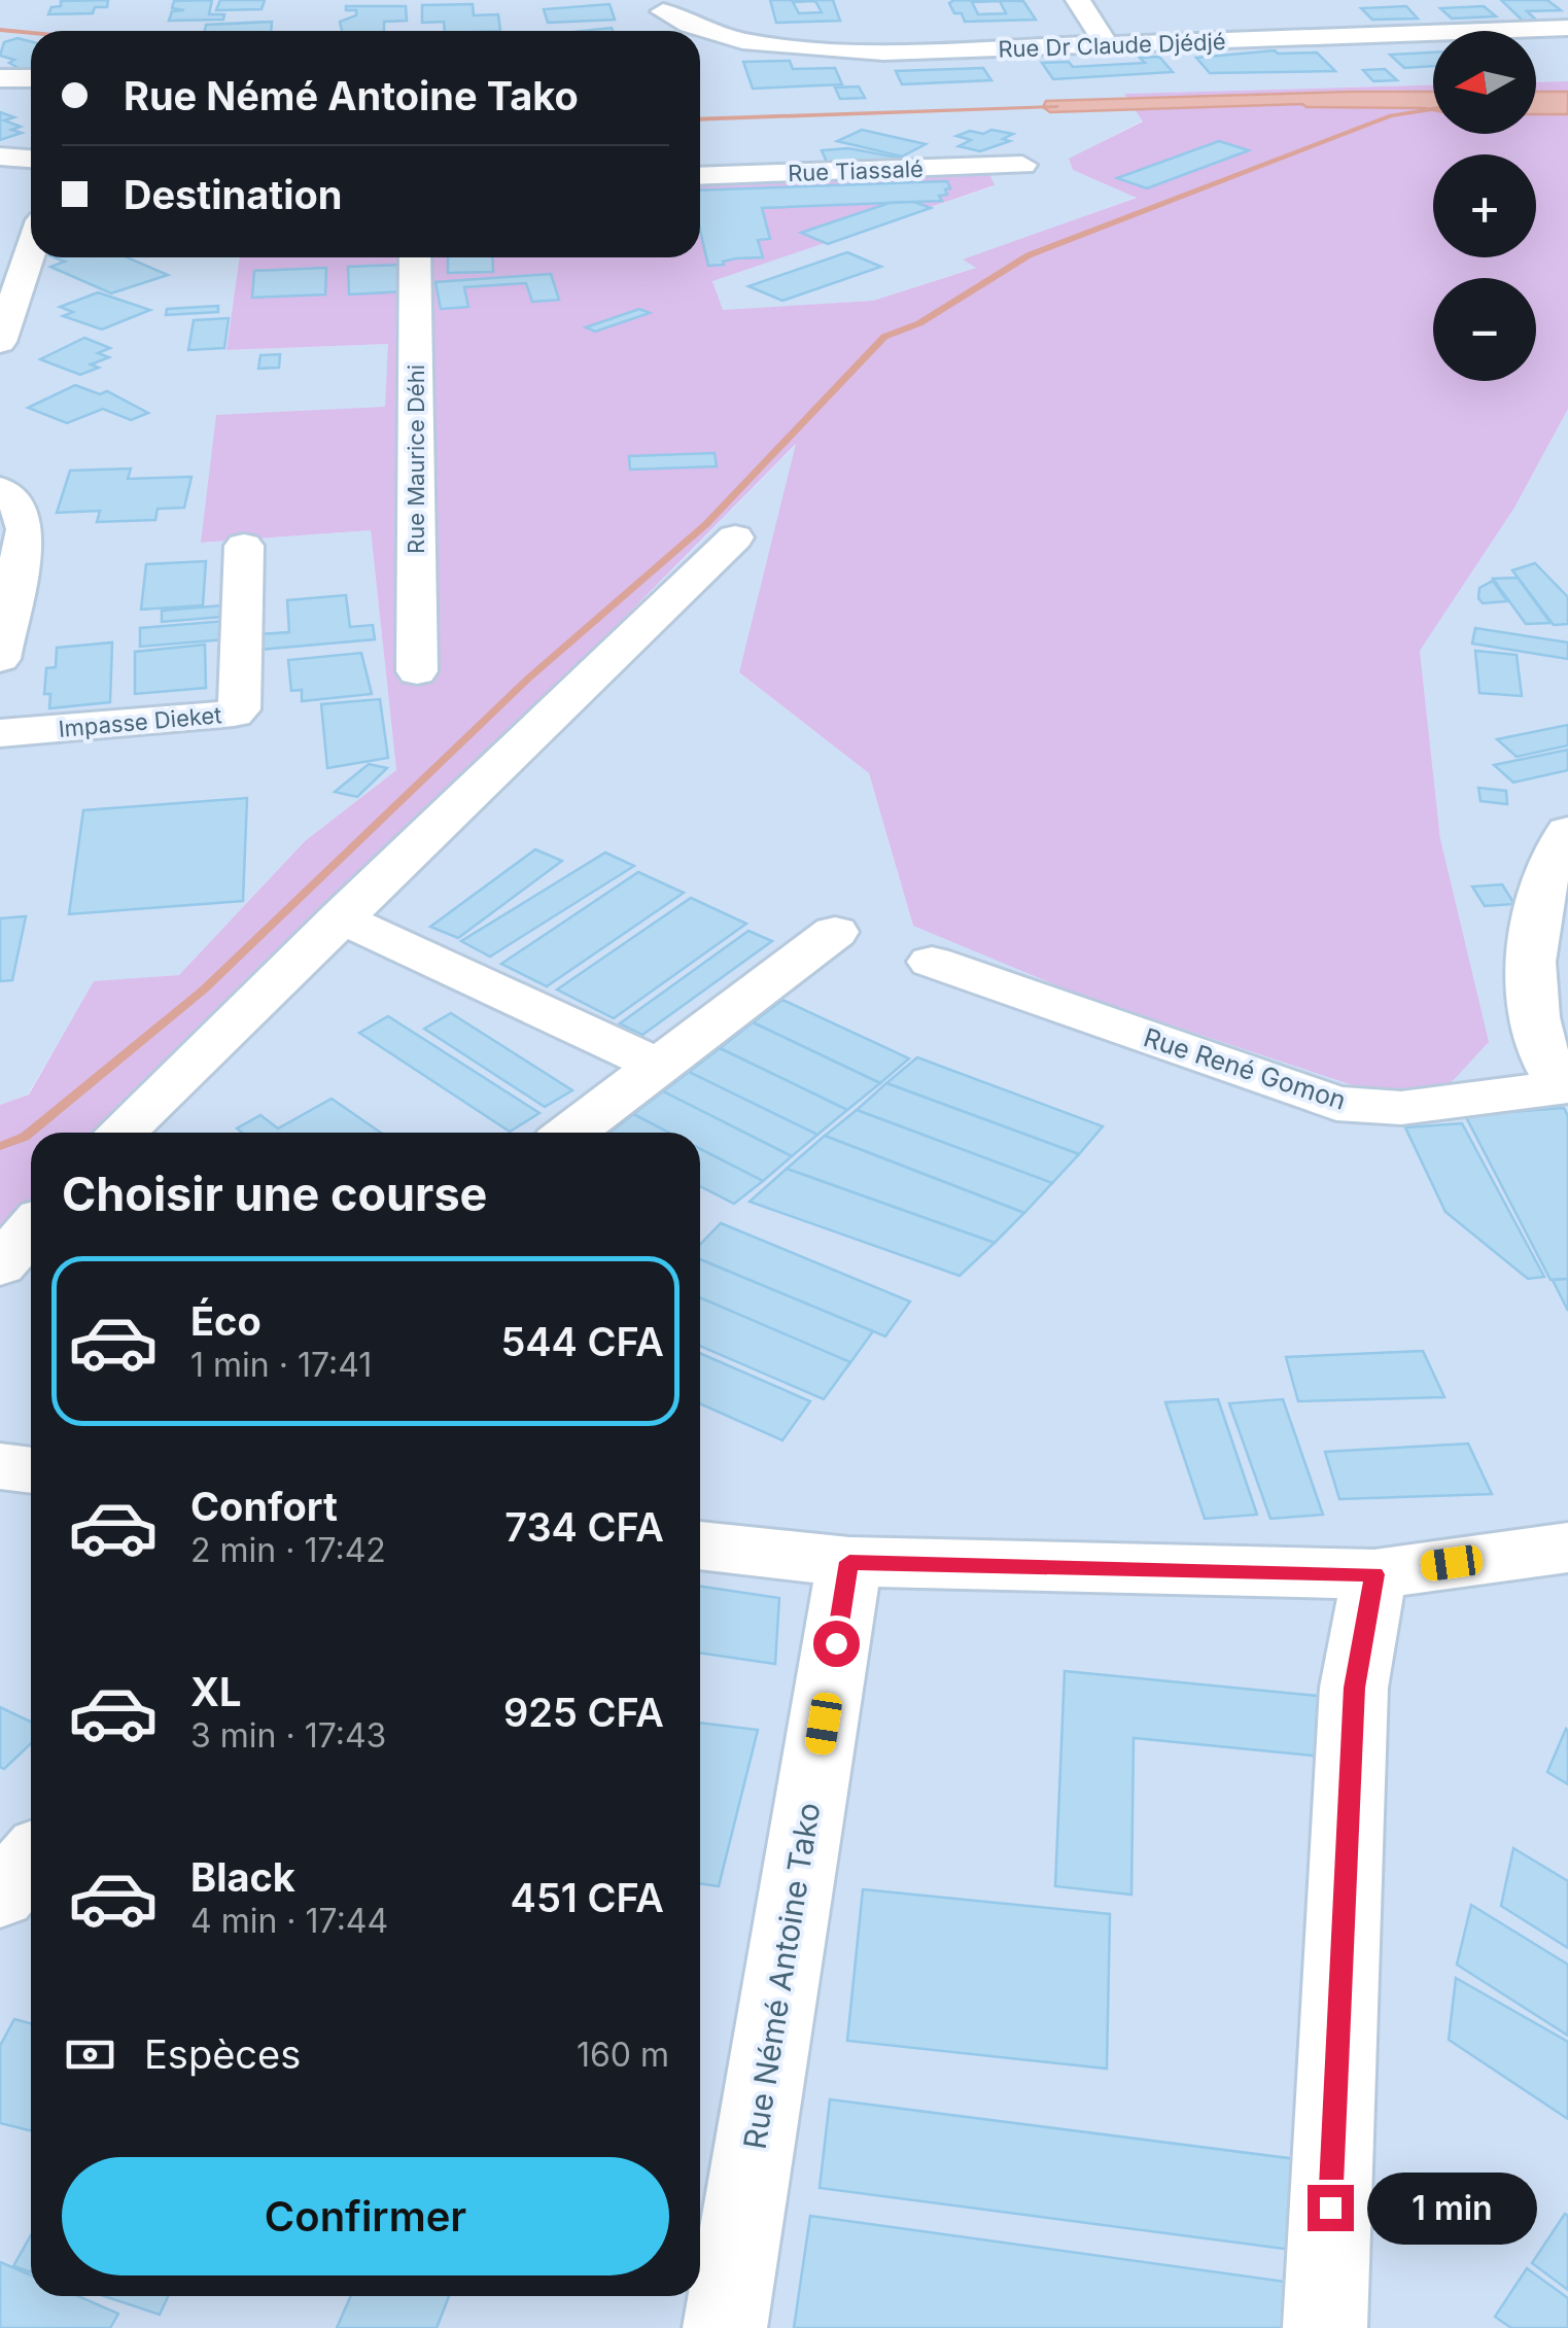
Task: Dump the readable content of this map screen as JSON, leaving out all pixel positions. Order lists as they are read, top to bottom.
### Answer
{
  "streets": {
    "street": [
      "Rue Dr Claude Djédjé",
      "Rue Tiassalé",
      "Rue Maurice Déhi",
      "Impasse Dieket",
      "Rue René Gomon",
      "Rue Némé Antoine Tako"
    ]
  },
  "north": "left",
  "page": {
    "map_buttons": ["+", "−"],
    "banner": ["Rue Némé Antoine Tako", "Destination"],
    "heading": "Choisir une course",
    "list": [
      {
        "name": "Éco",
        "note": "1 min · 17:41",
        "value": "544 CFA"
      },
      {
        "name": "Confort",
        "note": "2 min · 17:42",
        "value": "734 CFA"
      },
      {
        "name": "XL",
        "note": "3 min · 17:43",
        "value": "925 CFA"
      },
      {
        "name": "Black",
        "note": "4 min · 17:44",
        "value": "451 CFA"
      }
    ],
    "pay": ["Espèces", "160 m"],
    "buttons": "Confirmer",
    "bubble": "1 min"
  }
}
